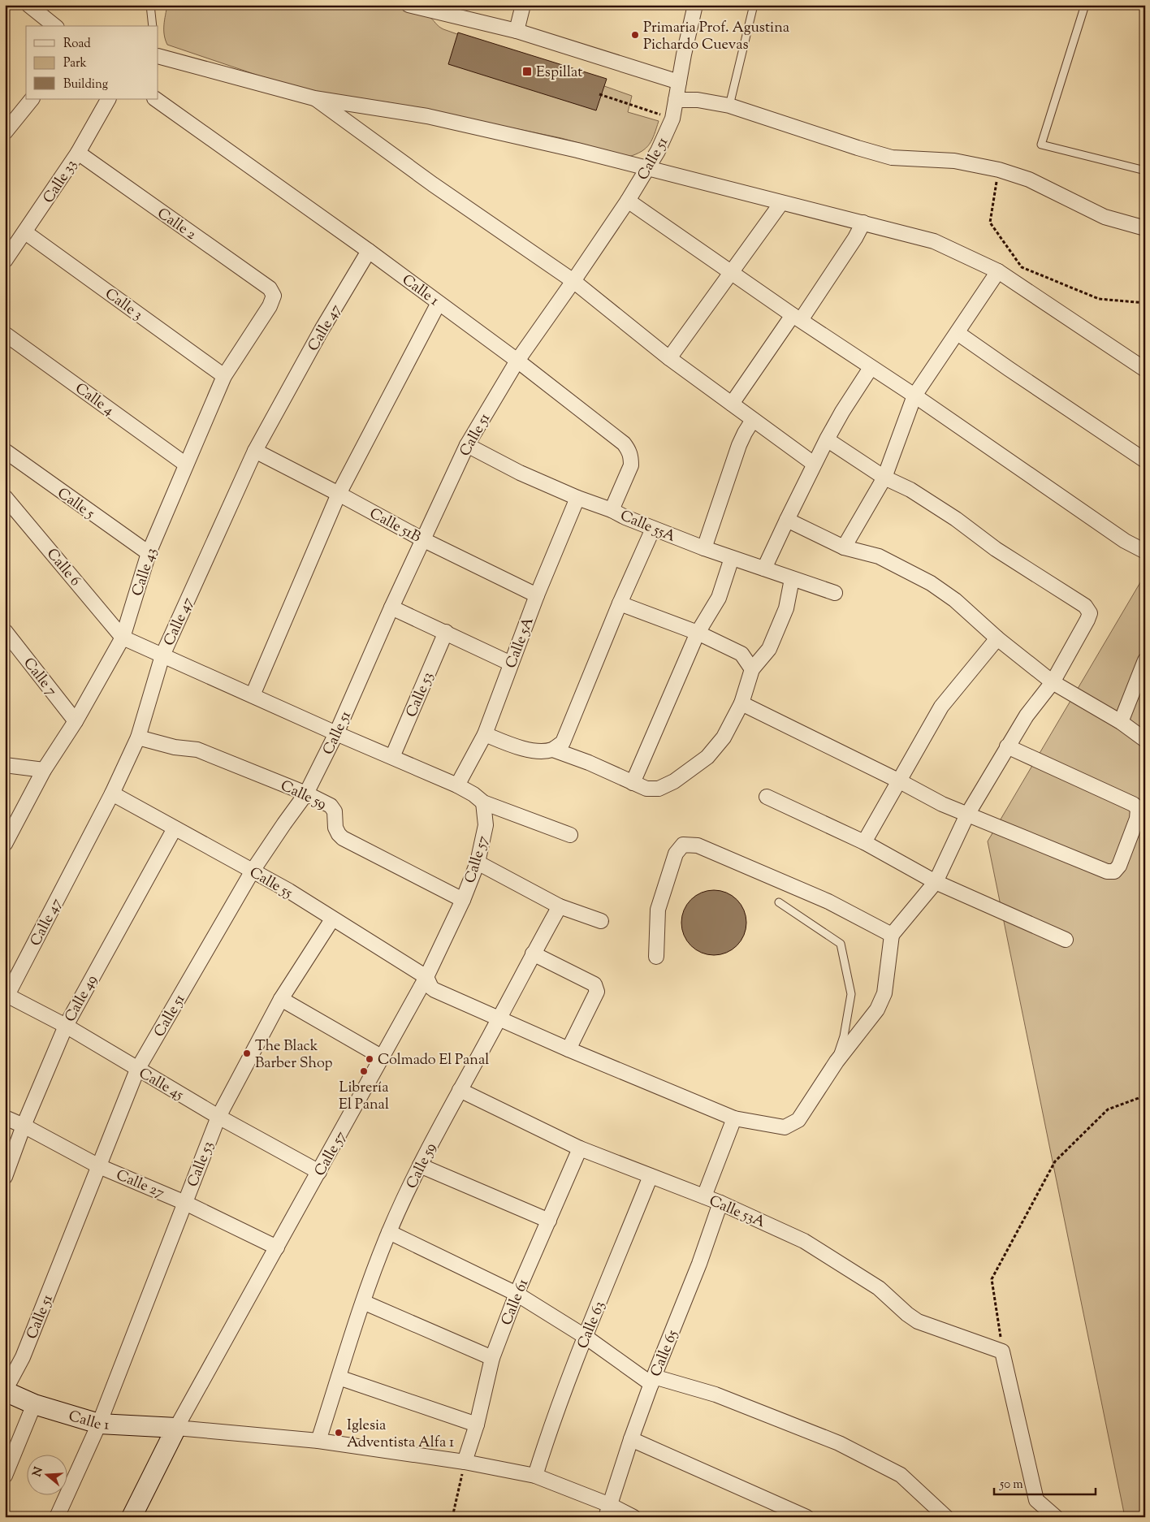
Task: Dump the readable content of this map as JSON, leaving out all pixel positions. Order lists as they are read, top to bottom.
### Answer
{
  "streets": {
    "street": [
      "Calle 51",
      "Calle 33",
      "Calle 2",
      "Calle 1",
      "Calle 3",
      "Calle 47",
      "Calle 4",
      "Calle 5",
      "Calle 51B",
      "Calle 55A",
      "Calle 6",
      "Calle 43",
      "Calle 5A",
      "Calle 7",
      "Calle 53",
      "Calle 59",
      "Calle 57",
      "Calle 55",
      "Calle 49",
      "Calle 45",
      "Calle 27",
      "Calle 53A",
      "Calle 61",
      "Calle 63",
      "Calle 65"
    ]
  },
  "crossings": [
    ["Calle 51", "Calle 1"],
    ["Calle 51", "Calle 51B"],
    ["Calle 51", "Calle 55A"],
    ["Calle 51", "Calle 59"],
    ["Calle 51", "Calle 55"],
    ["Calle 51", "Calle 45"],
    ["Calle 51", "Calle 27"],
    ["Calle 33", "Calle 2"],
    ["Calle 33", "Calle 3"],
    ["Calle 2", "Calle 43"],
    ["Calle 1", "Calle 47"],
    ["Calle 1", "Calle 55A"],
    ["Calle 1", "Calle 53"],
    ["Calle 1", "Calle 57"],
    ["Calle 3", "Calle 43"],
    ["Calle 47", "Calle 51B"],
    ["Calle 47", "Calle 59"],
    ["Calle 47", "Calle 55"],
    ["Calle 47", "Calle 45"],
    ["Calle 4", "Calle 43"],
    ["Calle 5", "Calle 43"],
    ["Calle 51B", "Calle 5A"],
    ["Calle 55A", "Calle 5A"],
    ["Calle 6", "Calle 43"],
    ["Calle 43", "Calle 7"],
    ["Calle 53", "Calle 55"],
    ["Calle 53", "Calle 45"],
    ["Calle 53", "Calle 27"],
    ["Calle 59", "Calle 57"],
    ["Calle 59", "Calle 55"],
    ["Calle 59", "Calle 53A"],
    ["Calle 57", "Calle 55"],
    ["Calle 57", "Calle 45"],
    ["Calle 57", "Calle 27"],
    ["Calle 55", "Calle 49"],
    ["Calle 49", "Calle 45"],
    ["Calle 49", "Calle 27"],
    ["Calle 53A", "Calle 61"],
    ["Calle 53A", "Calle 63"],
    ["Calle 53A", "Calle 65"]
  ],
  "places": {
    "other": [
      "Primaria Prof. Agustina Pichardo Cuevas",
      "The Black Barber Shop",
      "Colmado El Panal",
      "Librería El Panal",
      "Iglesia Adventista Alfa 1"
    ],
    "transit": ["Espillat"]
  },
  "legend": ["Road", "Park", "Building"],
  "scale_bar": "50 m",
  "north": "left"
}
